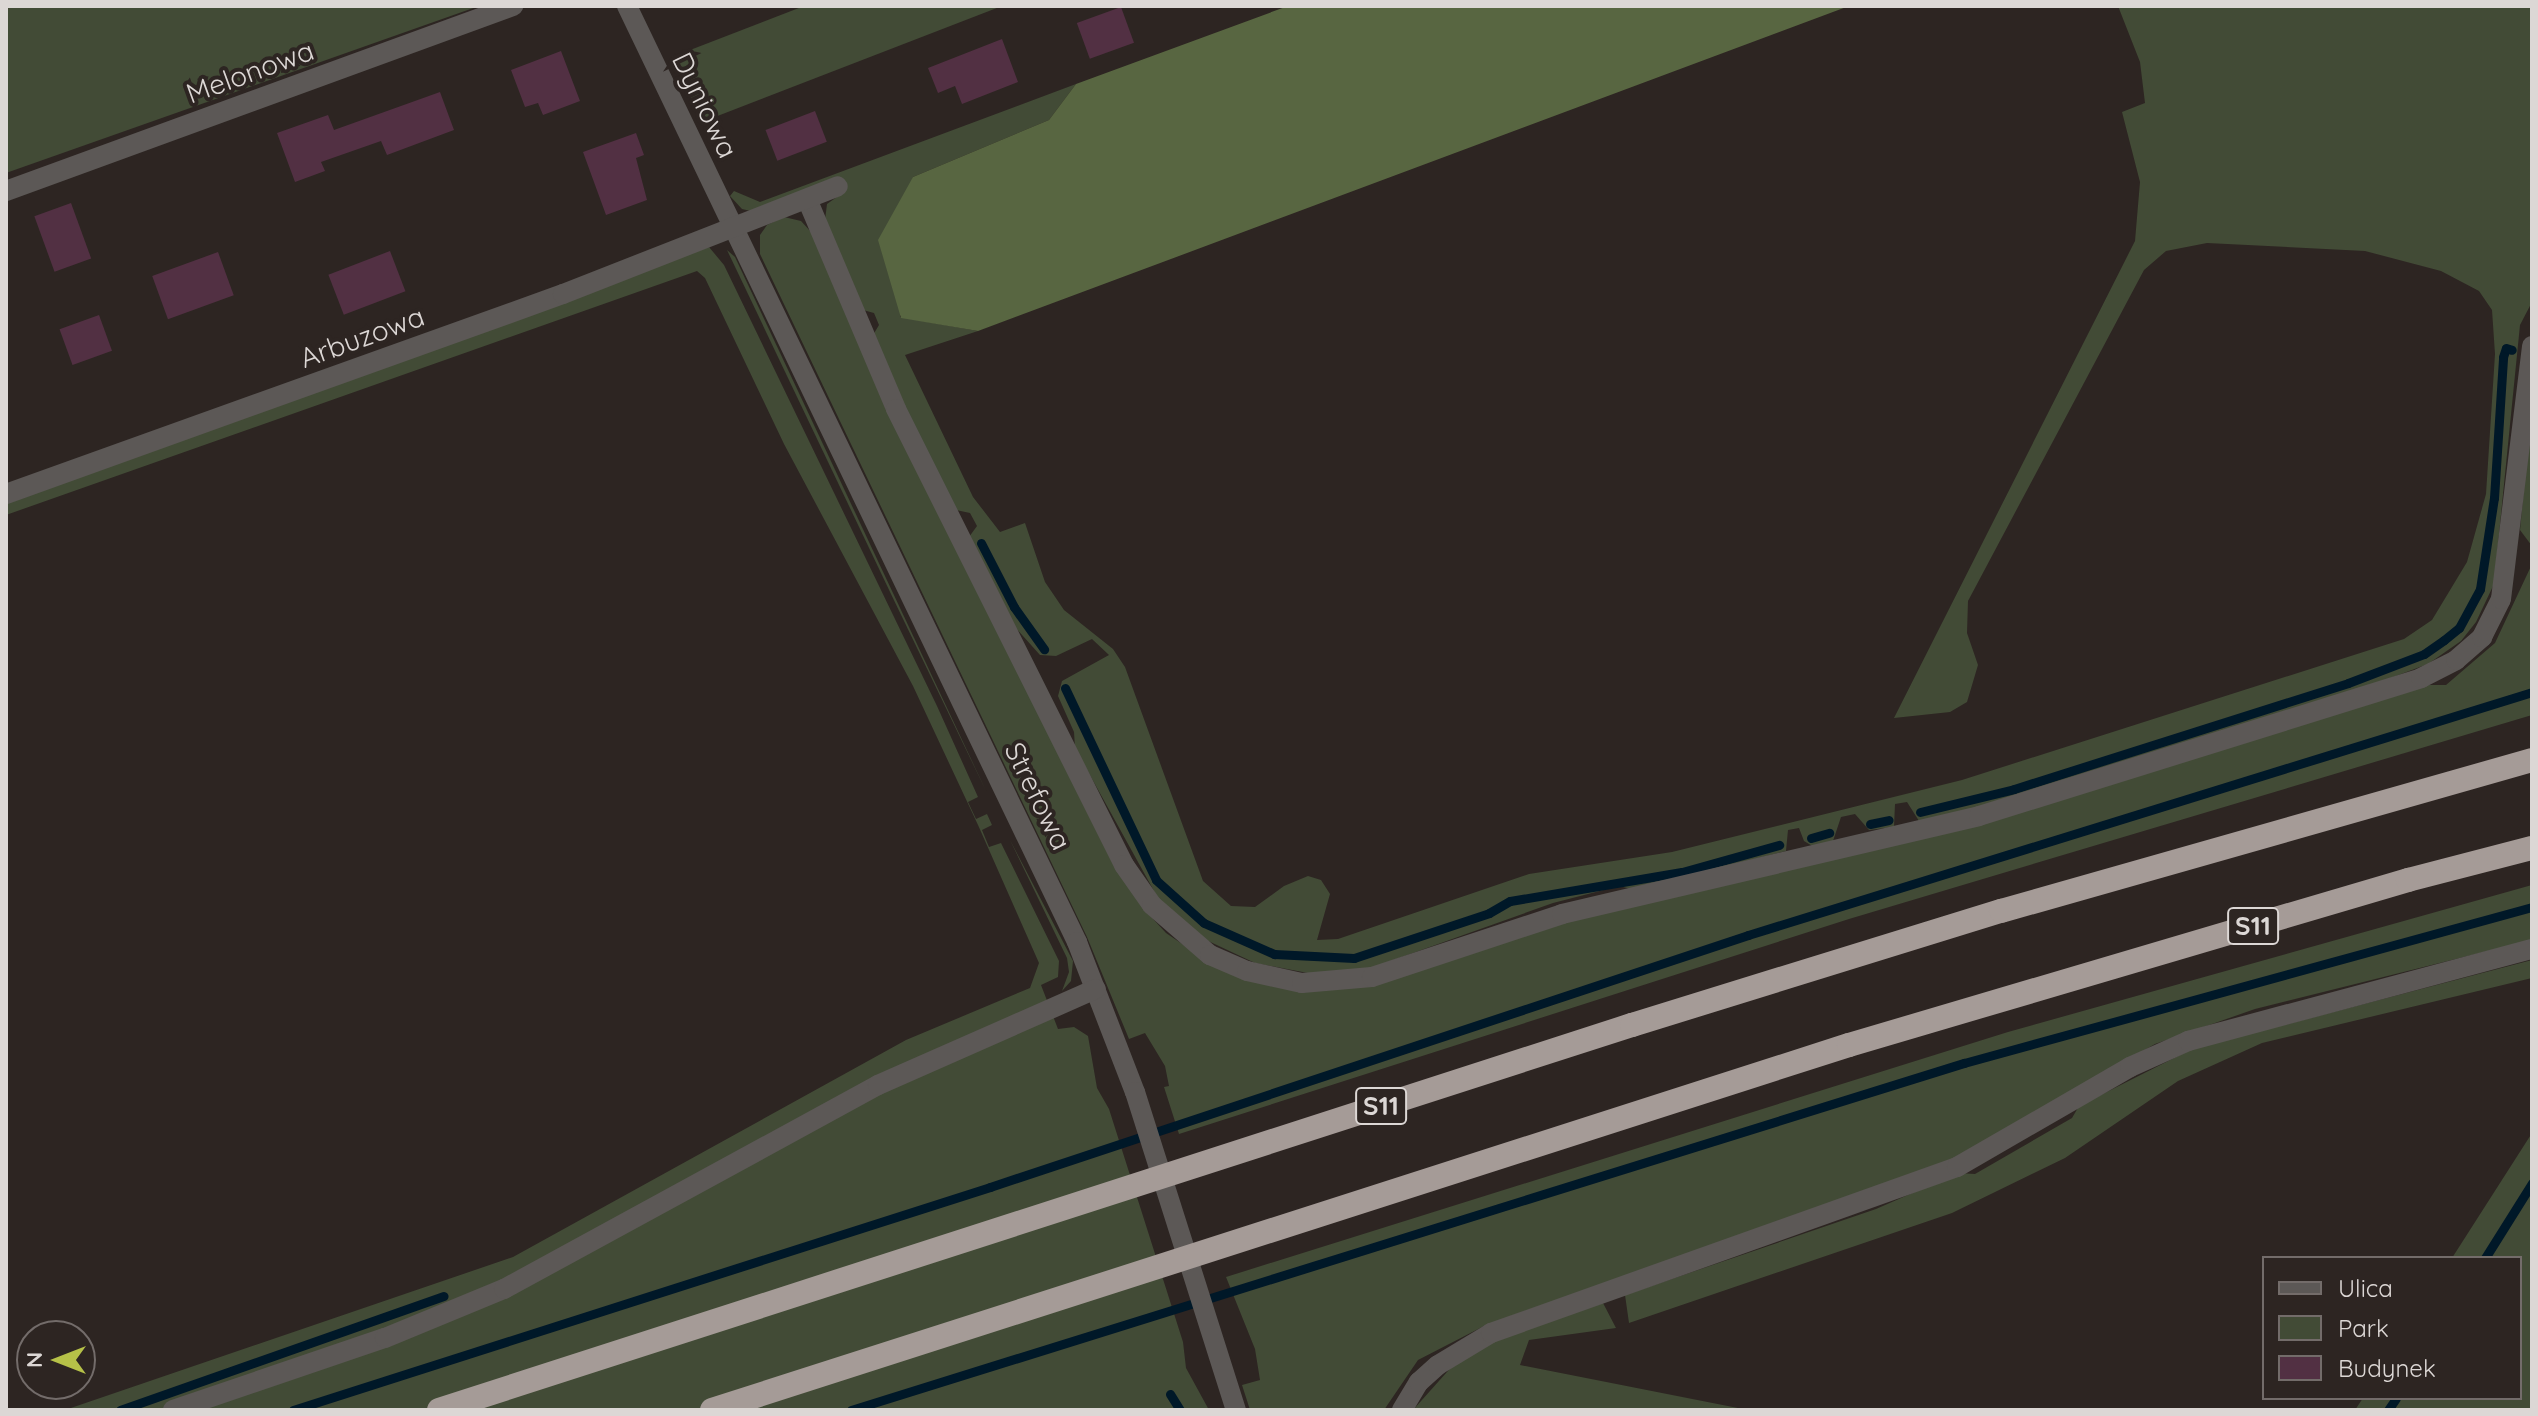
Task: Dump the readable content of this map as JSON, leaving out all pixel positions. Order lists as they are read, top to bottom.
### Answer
{
  "streets": {
    "highway": ["S11"],
    "street": [
      "Melonowa",
      "Dyniowa",
      "Arbuzowa",
      "Strefowa"
    ]
  },
  "crossings": [
    ["Dyniowa", "Arbuzowa"],
    ["Dyniowa", "Strefowa"],
    ["Arbuzowa", "Strefowa"]
  ],
  "legend": ["Ulica", "Park", "Budynek"],
  "north": "left"
}
